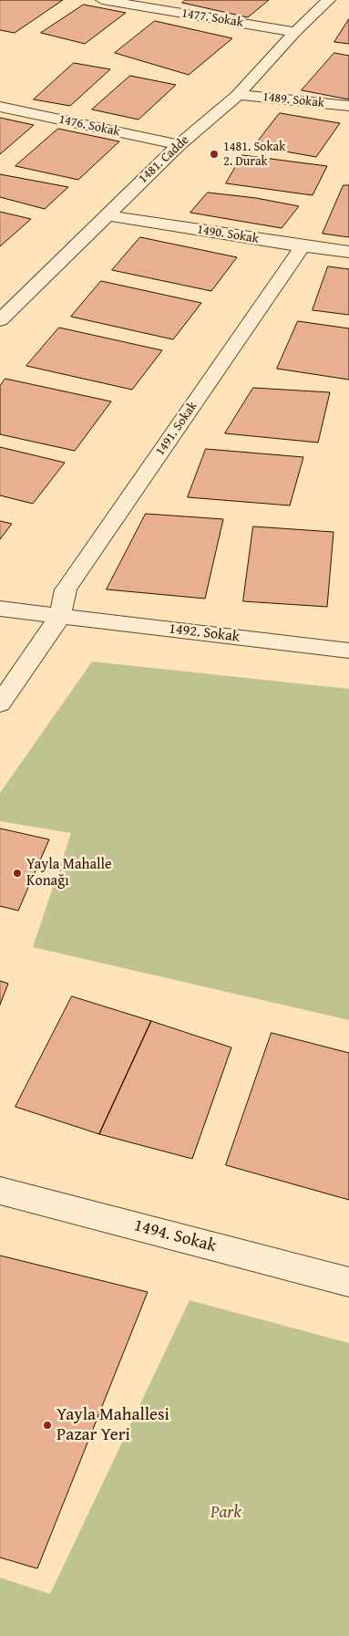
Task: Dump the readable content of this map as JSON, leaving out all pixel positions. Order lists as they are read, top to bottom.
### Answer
{
  "streets": {
    "street": [
      "1477. Sokak",
      "1489. Sokak",
      "1476. Sokak",
      "1481. Cadde",
      "1490. Sokak",
      "1491. Sokak",
      "1492. Sokak",
      "1494. Sokak"
    ]
  },
  "crossings": [
    ["1477. Sokak", "1481. Cadde"],
    ["1489. Sokak", "1481. Cadde"],
    ["1476. Sokak", "1481. Cadde"],
    ["1481. Cadde", "1490. Sokak"],
    ["1490. Sokak", "1491. Sokak"],
    ["1491. Sokak", "1492. Sokak"]
  ],
  "parks": ["Park"],
  "places": ["1481. Sokak 2. Durak", "Yayla Mahalle Konağı", "Yayla Mahallesi Pazar Yeri"]
}
